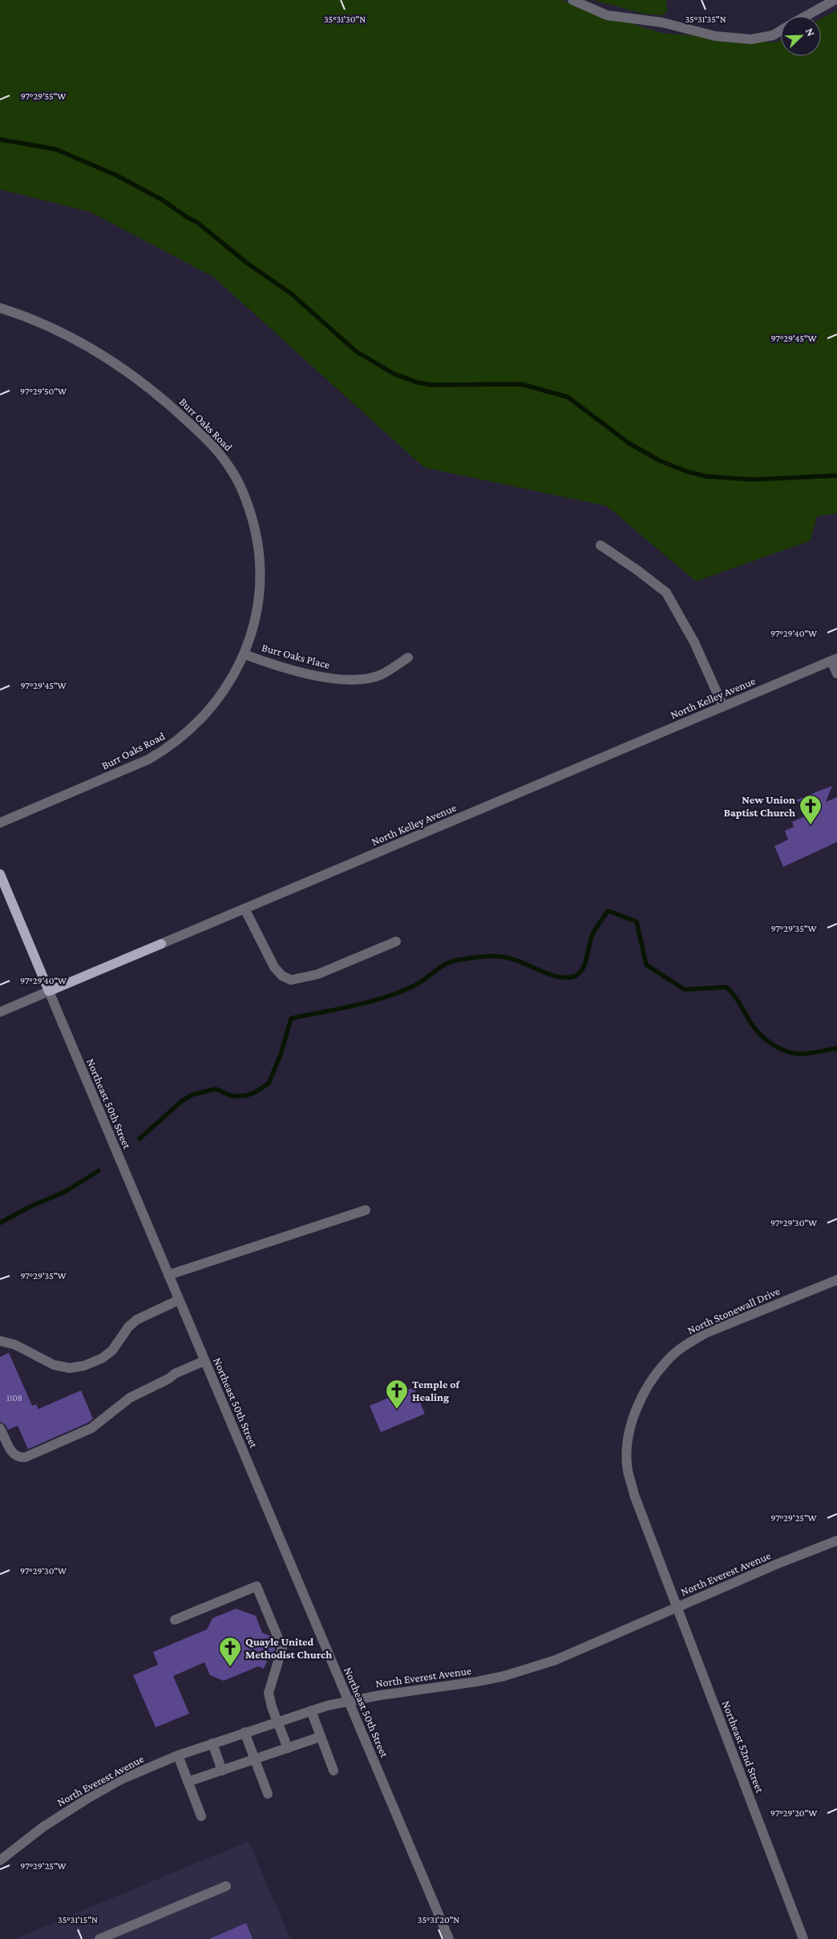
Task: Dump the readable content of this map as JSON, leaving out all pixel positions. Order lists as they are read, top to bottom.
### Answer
{
  "streets": {
    "main road": ["North Kelley Avenue", "Northeast 50th Street"],
    "street": [
      "Burr Oaks Road",
      "Burr Oaks Place",
      "North Stonewall Drive",
      "North Everest Avenue",
      "Northeast 52nd Street"
    ]
  },
  "crossings": [
    ["Burr Oaks Road", "Burr Oaks Place"],
    ["North Kelley Avenue", "Northeast 50th Street"],
    ["Northeast 50th Street", "North Everest Avenue"],
    ["North Stonewall Drive", "North Everest Avenue"],
    ["North Stonewall Drive", "Northeast 52nd Street"],
    ["North Everest Avenue", "Northeast 52nd Street"]
  ],
  "places": {
    "church": ["New Union Baptist Church", "Temple of Healing", "Quayle United Methodist Church"]
  },
  "house_numbers": ["1108"],
  "north": "top right",
  "coordinates": [
    "35°31'30\"N",
    "35°31'35\"N",
    "97°29'55\"W",
    "97°29'45\"W",
    "97°29'50\"W",
    "97°29'40\"W",
    "97°29'35\"W",
    "97°29'30\"W",
    "97°29'25\"W",
    "97°29'20\"W",
    "35°31'15\"N",
    "35°31'20\"N"
  ]
}
